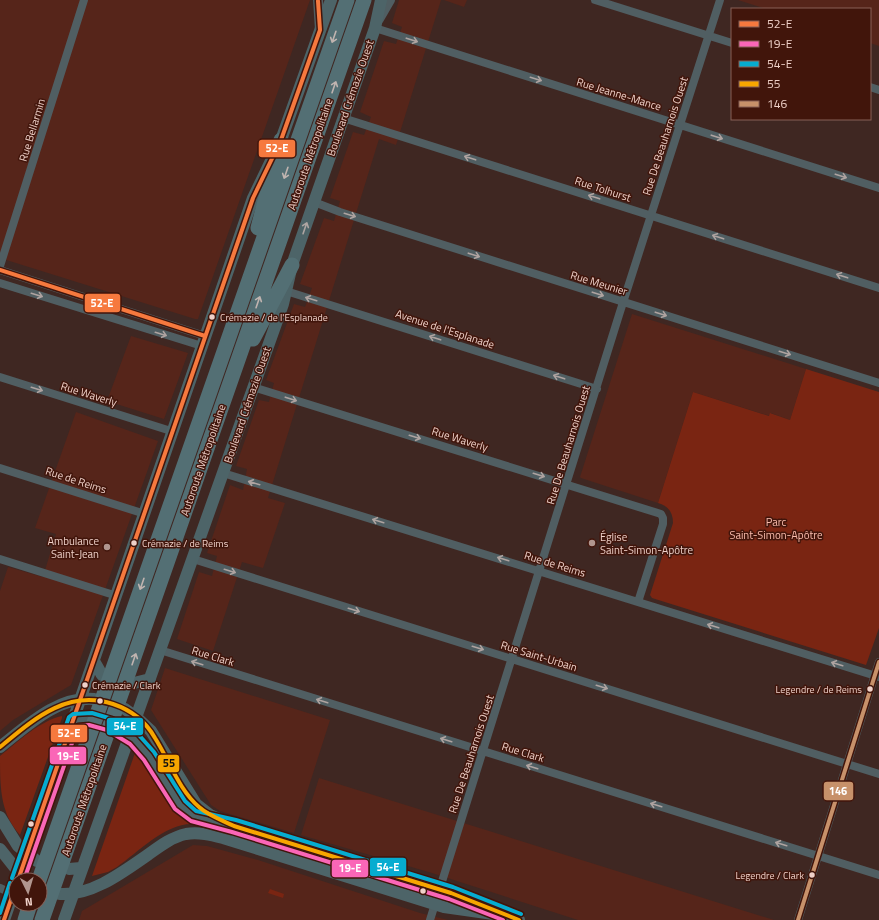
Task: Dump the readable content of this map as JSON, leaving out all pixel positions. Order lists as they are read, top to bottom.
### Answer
{
  "streets": {
    "highway": ["Autoroute Métropolitaine"],
    "main road": ["Boulevard Crémazie Ouest"],
    "street": [
      "Rue Jeanne-Mance",
      "Rue Bellarmin",
      "Rue De Beauharnois Ouest",
      "Rue Tolhurst",
      "Rue Meunier",
      "Avenue de l'Esplanade",
      "Rue Waverly",
      "Rue de Reims",
      "Rue Clark",
      "Rue Saint-Urbain"
    ]
  },
  "crossings": [
    ["Rue Jeanne-Mance", "Boulevard Crémazie Ouest"],
    ["Rue Jeanne-Mance", "Rue De Beauharnois Ouest"],
    ["Boulevard Crémazie Ouest", "Rue Tolhurst"],
    ["Boulevard Crémazie Ouest", "Rue Meunier"],
    ["Boulevard Crémazie Ouest", "Avenue de l'Esplanade"],
    ["Boulevard Crémazie Ouest", "Rue Waverly"],
    ["Boulevard Crémazie Ouest", "Rue de Reims"],
    ["Boulevard Crémazie Ouest", "Rue Clark"],
    ["Boulevard Crémazie Ouest", "Rue Saint-Urbain"],
    ["Rue De Beauharnois Ouest", "Rue Tolhurst"],
    ["Rue De Beauharnois Ouest", "Rue Meunier"],
    ["Rue De Beauharnois Ouest", "Avenue de l'Esplanade"],
    ["Rue De Beauharnois Ouest", "Rue Waverly"],
    ["Rue De Beauharnois Ouest", "Rue de Reims"],
    ["Rue De Beauharnois Ouest", "Rue Clark"],
    ["Rue De Beauharnois Ouest", "Rue Saint-Urbain"],
    ["Rue Waverly", "Rue de Reims"]
  ],
  "one_way": [
    "Rue Jeanne-Mance",
    "Rue Tolhurst",
    "Rue Meunier",
    "Avenue de l'Esplanade",
    "Rue Waverly",
    "Rue de Reims",
    "Rue Clark",
    "Rue Saint-Urbain"
  ],
  "parks": ["Parc Saint-Simon-Apôtre"],
  "places": [
    "Crémazie / de l'Esplanade",
    "Crémazie / de Reims",
    "Église Saint-Simon-Apôtre",
    "Ambulance Saint-Jean",
    "Crémazie / Clark",
    "Legendre / de Reims",
    "Legendre / Clark"
  ],
  "lines": [
    "transit line 52-E",
    "transit line 146",
    "transit line 55",
    "transit line 54-E",
    "transit line 19-E"
  ],
  "legend": [
    "52-E",
    "19-E",
    "54-E",
    "55",
    "146"
  ],
  "north": "bottom"
}
